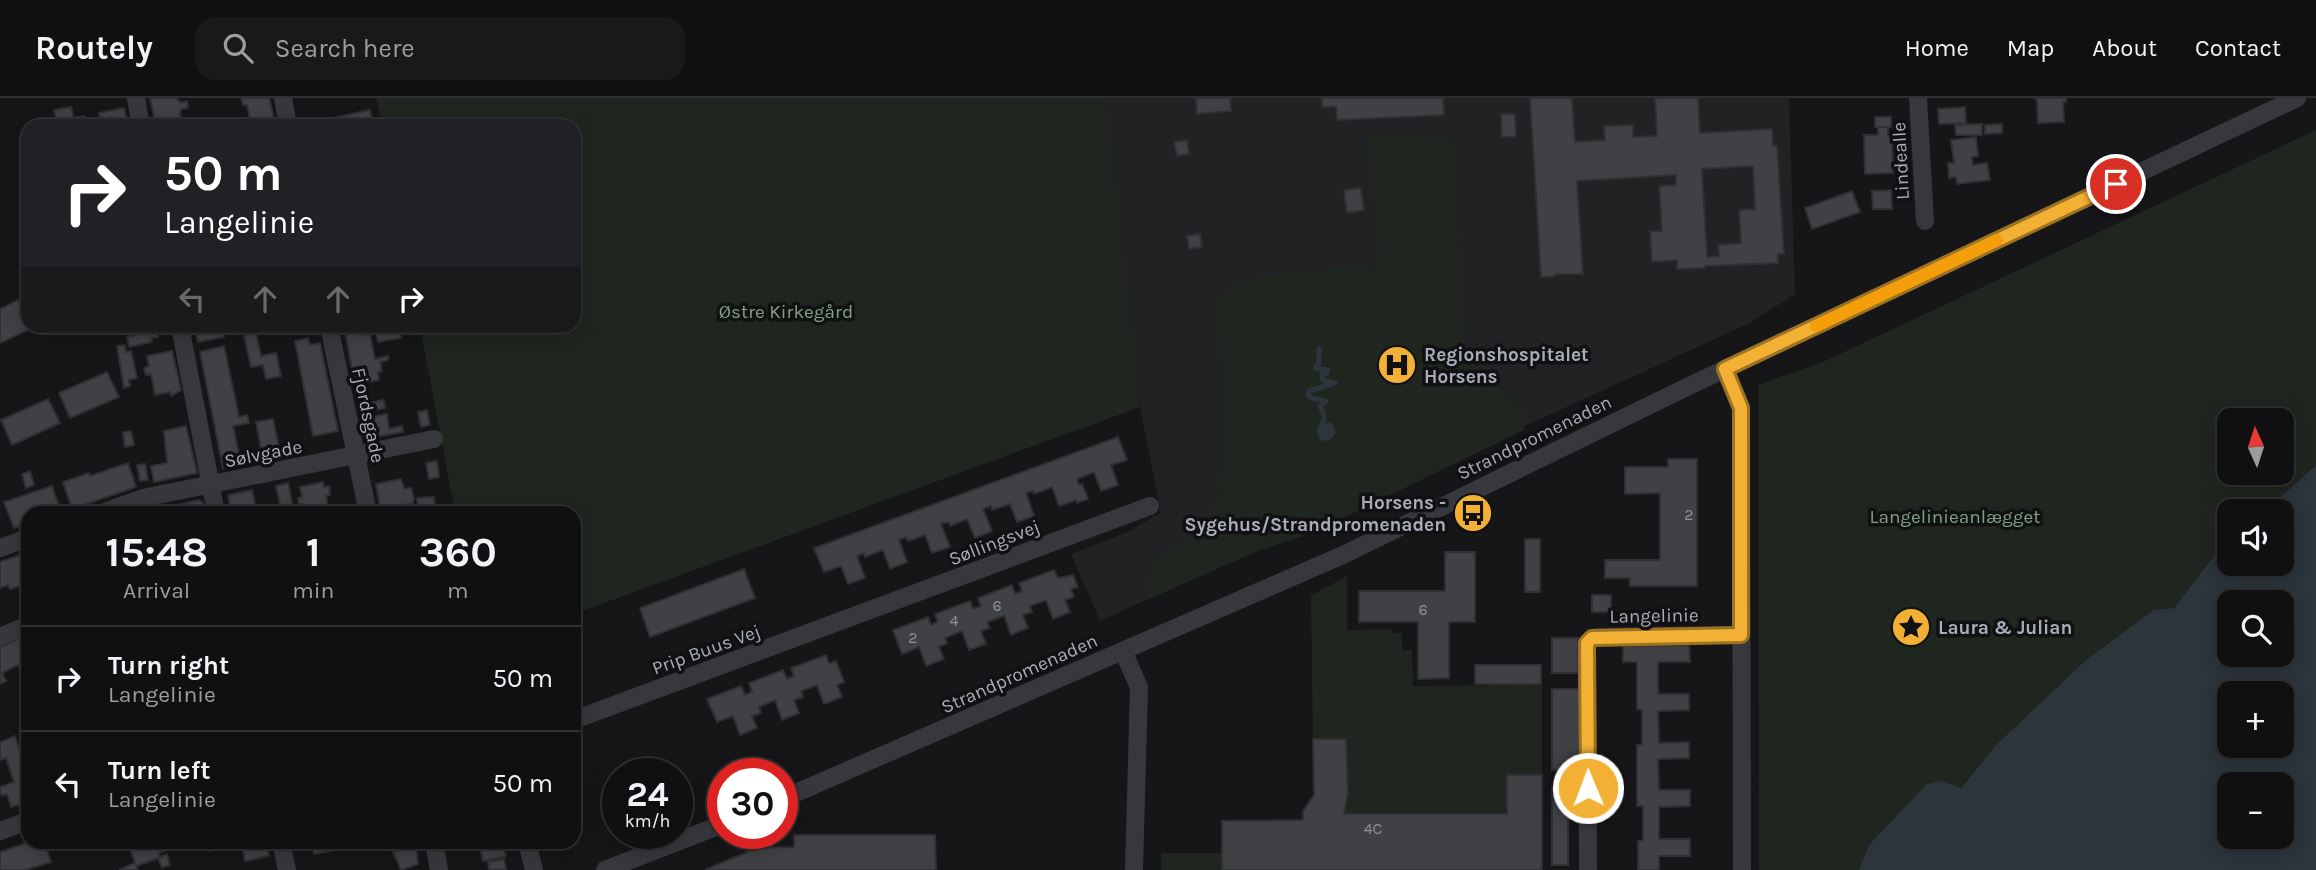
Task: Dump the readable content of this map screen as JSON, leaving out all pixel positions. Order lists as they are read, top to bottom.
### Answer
{
  "streets": {
    "street": [
      "Lindealle",
      "Fjordsgade",
      "Strandpromenaden",
      "Sølvgade",
      "Søllingsvej",
      "Langelinie",
      "Prip Buus Vej"
    ]
  },
  "crossings": [
    ["Fjordsgade", "Sølvgade"],
    ["Søllingsvej", "Prip Buus Vej"]
  ],
  "parks": ["Østre Kirkegård", "Langelinieanlægget"],
  "places": {
    "hospital": ["Regionshospitalet Horsens"],
    "bus stop": ["Horsens - Sygehus/Strandpromenaden"],
    "place": ["Laura & Julian"]
  },
  "house_numbers": [
    "2",
    "6",
    "6",
    "4",
    "2",
    "4C"
  ],
  "north": "top",
  "page": {
    "header": "Routely",
    "search": "Search here",
    "nav": [
      "Home",
      "Map",
      "About",
      "Contact"
    ],
    "turn": ["50 m", "Langelinie"],
    "map_buttons": ["+", "−"],
    "eta": [
      "15:48",
      "Arrival",
      "1",
      "min",
      "360",
      "m"
    ],
    "list": [
      {
        "name": "Turn right",
        "note": "Langelinie",
        "value": "50 m"
      },
      {
        "name": "Turn left",
        "note": "Langelinie",
        "value": "50 m"
      }
    ],
    "speed": "24 km/h",
    "limit": "30"
  }
}
